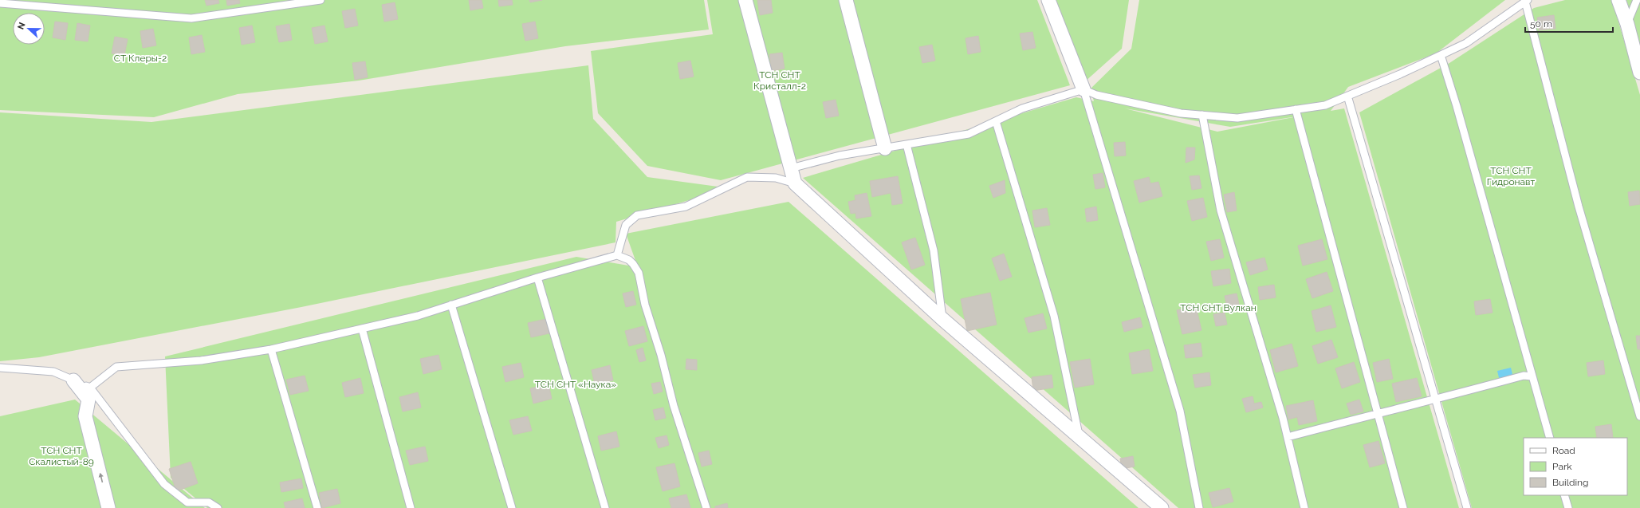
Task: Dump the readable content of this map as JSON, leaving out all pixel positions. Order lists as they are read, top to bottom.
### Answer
{
  "parks": [
    "СТ Клеры-2",
    "ТСН СНТ Кристалл-2",
    "ТСН СНТ Гидронавт",
    "ТСН СНТ Вулкан",
    "ТСН СНТ «Наука»",
    "ТСН СНТ Скалистый-89"
  ],
  "legend": ["Road", "Park", "Building"],
  "scale_bar": "50 m",
  "north": "left"
}
